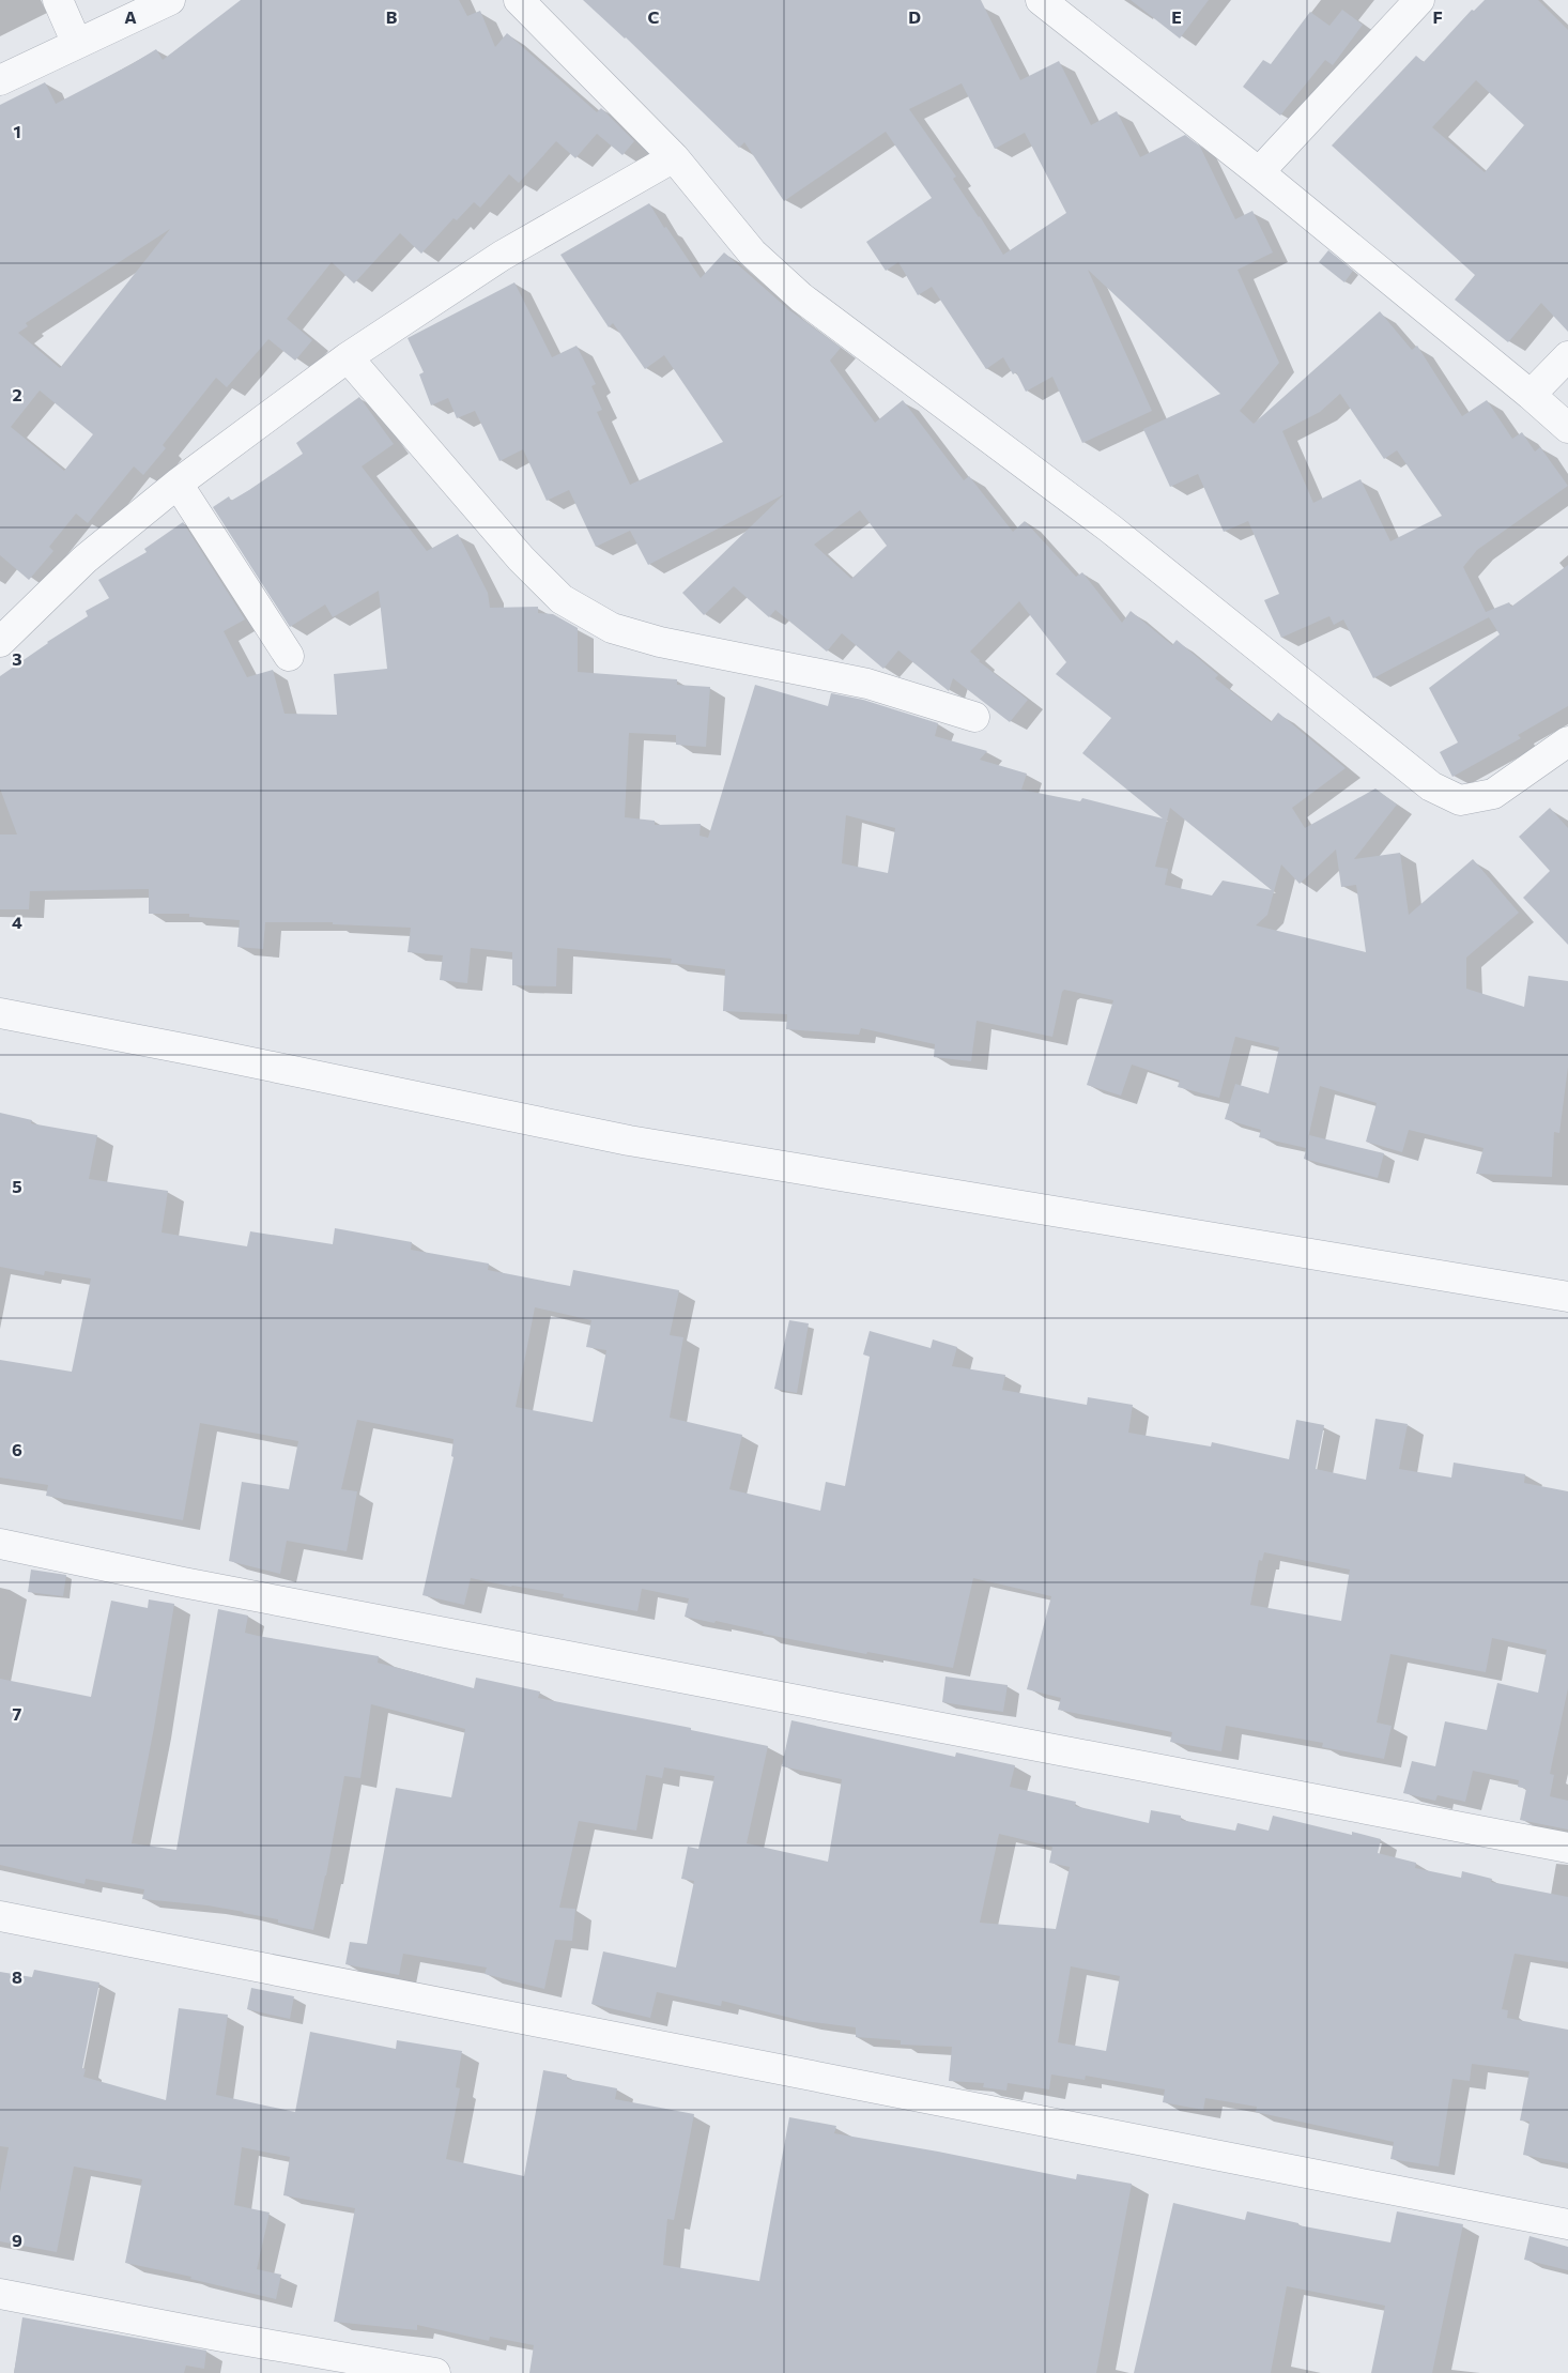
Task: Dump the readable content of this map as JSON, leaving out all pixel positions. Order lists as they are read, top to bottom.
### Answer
{
  "grid": {
    "columns": [
      "A",
      "B",
      "C",
      "D",
      "E",
      "F"
    ],
    "rows": [
      "1",
      "2",
      "3",
      "4",
      "5",
      "6",
      "7",
      "8",
      "9"
    ]
  }
}
